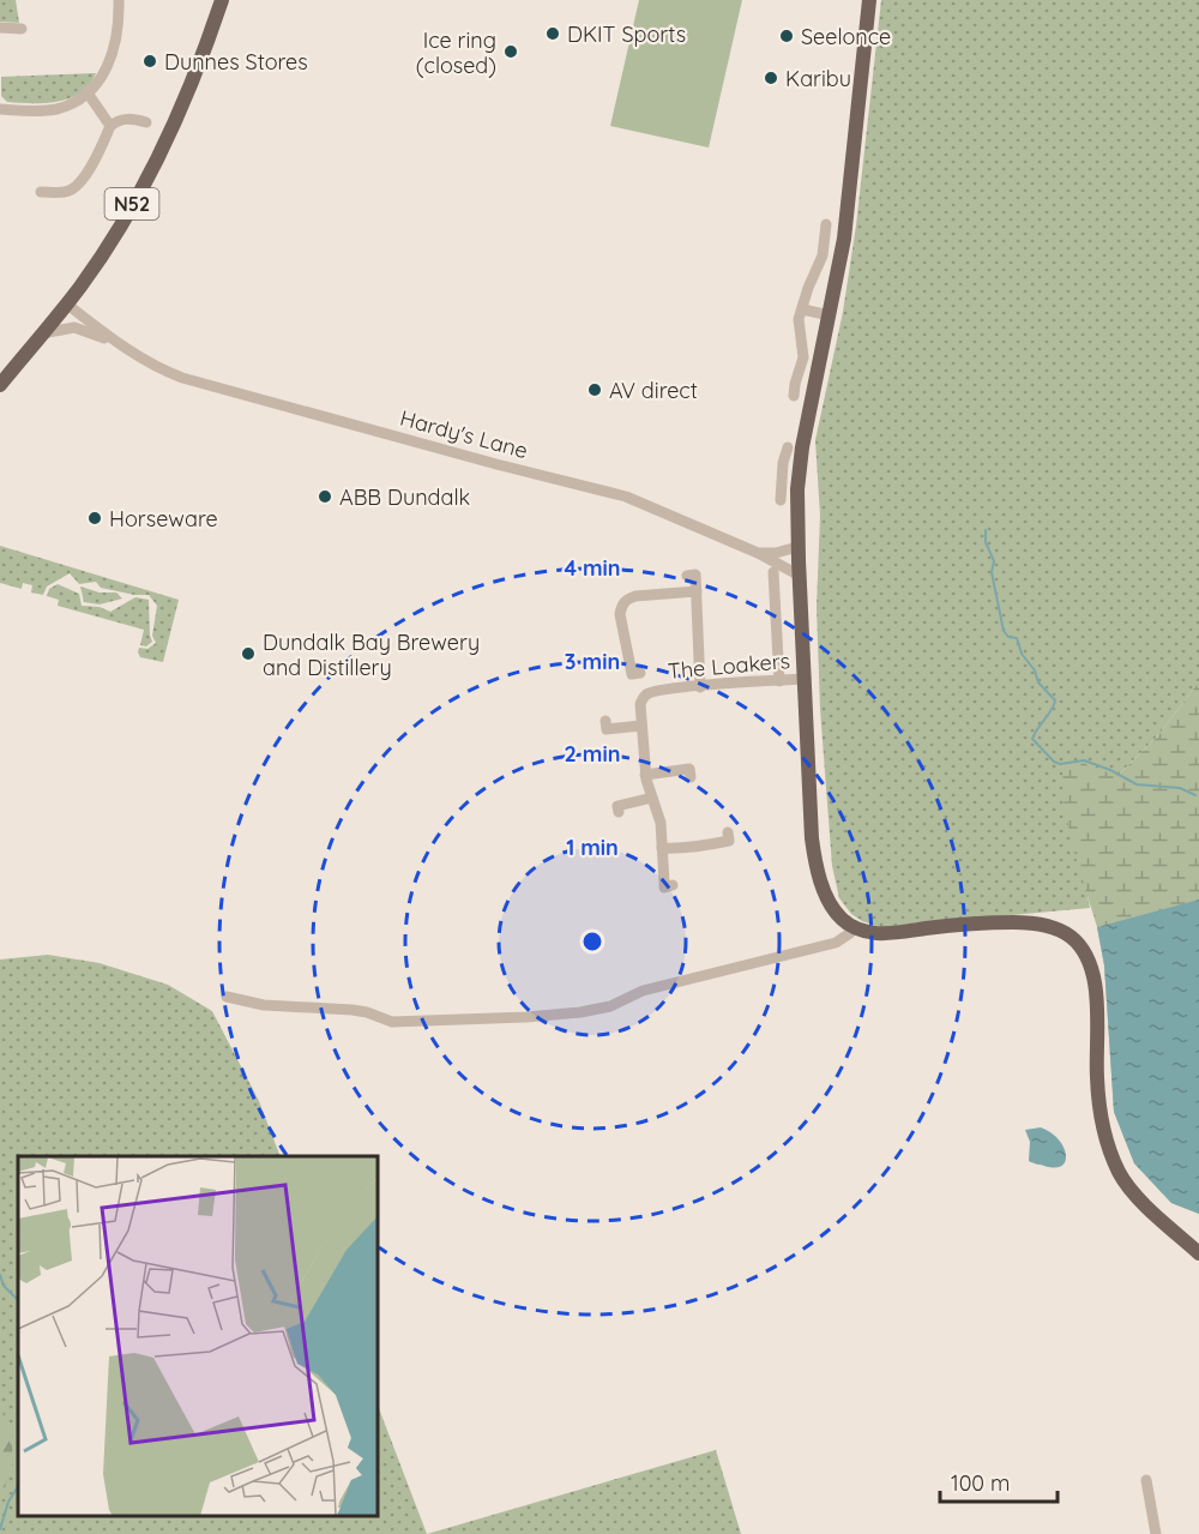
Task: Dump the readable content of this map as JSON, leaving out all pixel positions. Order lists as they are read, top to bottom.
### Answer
{
  "streets": {
    "main road": ["N52"],
    "street": ["Hardy's Lane", "The Loakers"]
  },
  "crossings": [
    ["N52", "Hardy's Lane"]
  ],
  "places": [
    "DKIT Sports",
    "Seelonce",
    "Ice ring (closed)",
    "Dunnes Stores",
    "Karibu",
    "AV direct",
    "ABB Dundalk",
    "Horseware",
    "Dundalk Bay Brewery and Distillery"
  ],
  "scale_bar": "100 m",
  "rings": [
    "4 min",
    "3 min",
    "2 min",
    "1 min"
  ]
}
